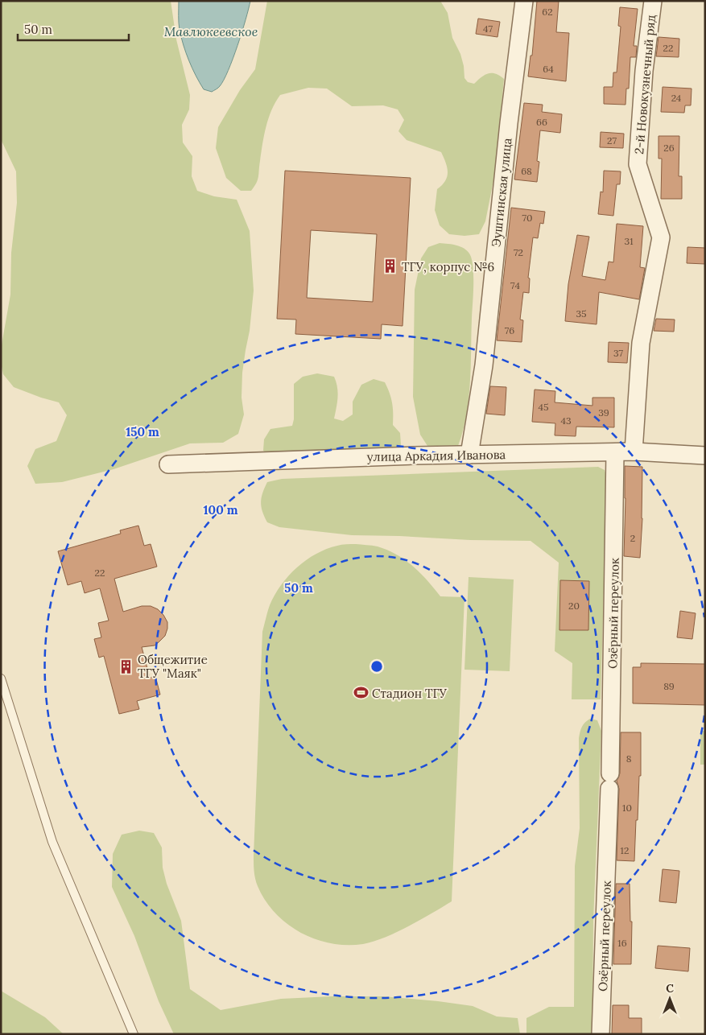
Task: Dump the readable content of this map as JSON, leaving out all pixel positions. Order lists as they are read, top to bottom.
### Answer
{
  "streets": {
    "street": [
      "2-й Новокузнечный ряд",
      "Эуштинская улица",
      "улица Аркадия Иванова",
      "Озёрный переулок"
    ]
  },
  "crossings": [
    ["2-й Новокузнечный ряд", "улица Аркадия Иванова"],
    ["Эуштинская улица", "улица Аркадия Иванова"],
    ["улица Аркадия Иванова", "Озёрный переулок"]
  ],
  "water": ["Мавлюкеевское"],
  "places": {
    "building": ["ТГУ, корпус №6", "Общежитие ТГУ \"Маяк\""],
    "sports": ["Стадион ТГУ"]
  },
  "house_numbers": [
    "62",
    "47",
    "22",
    "64",
    "24",
    "66",
    "27",
    "26",
    "68",
    "70",
    "31",
    "72",
    "74",
    "35",
    "76",
    "37",
    "45",
    "39",
    "43",
    "2",
    "22",
    "20",
    "89",
    "8",
    "10",
    "12",
    "16"
  ],
  "scale_bar": "50 m",
  "north": "top",
  "rings": ["150 m", "100 m", "50 m"]
}
